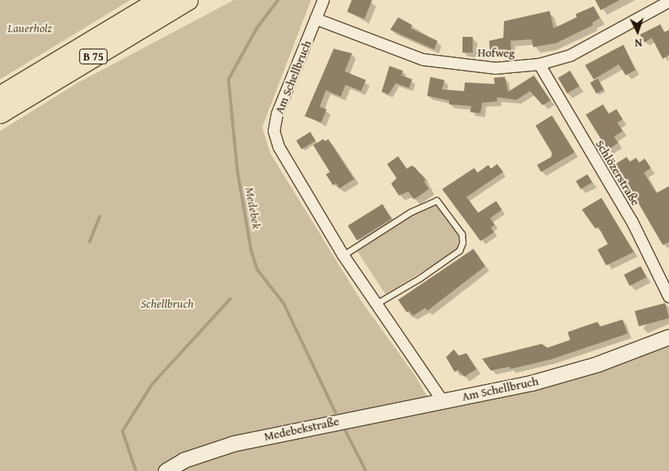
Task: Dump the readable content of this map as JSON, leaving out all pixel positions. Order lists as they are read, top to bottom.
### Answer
{
  "streets": {
    "highway": ["B 75"],
    "street": [
      "Hofweg",
      "Am Schellbruch",
      "Schlözerstraße",
      "Medebekstraße"
    ]
  },
  "crossings": [
    ["Hofweg", "Am Schellbruch"],
    ["Hofweg", "Schlözerstraße"],
    ["Am Schellbruch", "Medebekstraße"]
  ],
  "water": ["Medebek"],
  "parks": ["Lauerholz", "Schellbruch"],
  "north": "bottom"
}
